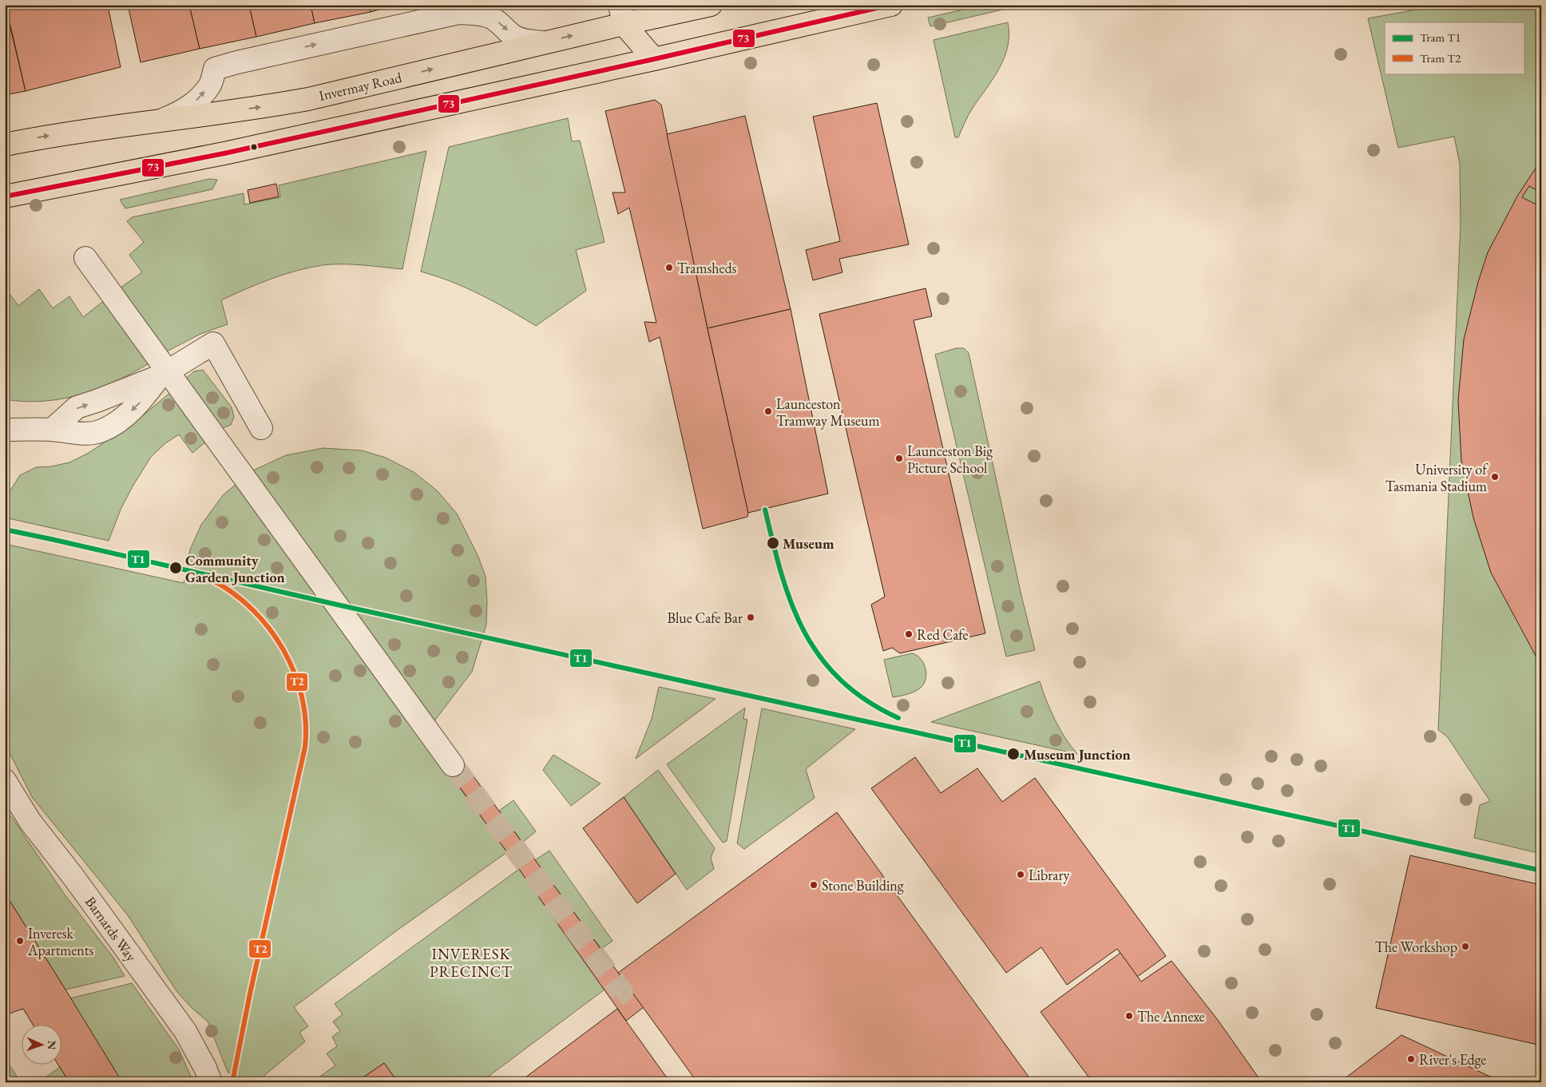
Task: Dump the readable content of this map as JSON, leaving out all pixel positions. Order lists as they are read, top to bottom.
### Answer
{
  "streets": {
    "main road": ["Invermay Road"],
    "street": ["Barnards Way"]
  },
  "districts": ["INVERESK PRECINCT"],
  "places": [
    "Tramsheds",
    "Launceston Tramway Museum",
    "Launceston Big Picture School",
    "University of Tasmania Stadium",
    "Museum",
    "Community Garden Junction",
    "Blue Cafe Bar",
    "Red Cafe",
    "Museum Junction",
    "Library",
    "Stone Building",
    "Inveresk Apartments",
    "The Workshop",
    "The Annexe",
    "River's Edge"
  ],
  "lines": ["transit line 73", "tram line T1", "tram line T2"],
  "legend": ["Tram T1", "Tram T2"],
  "north": "right"
}
